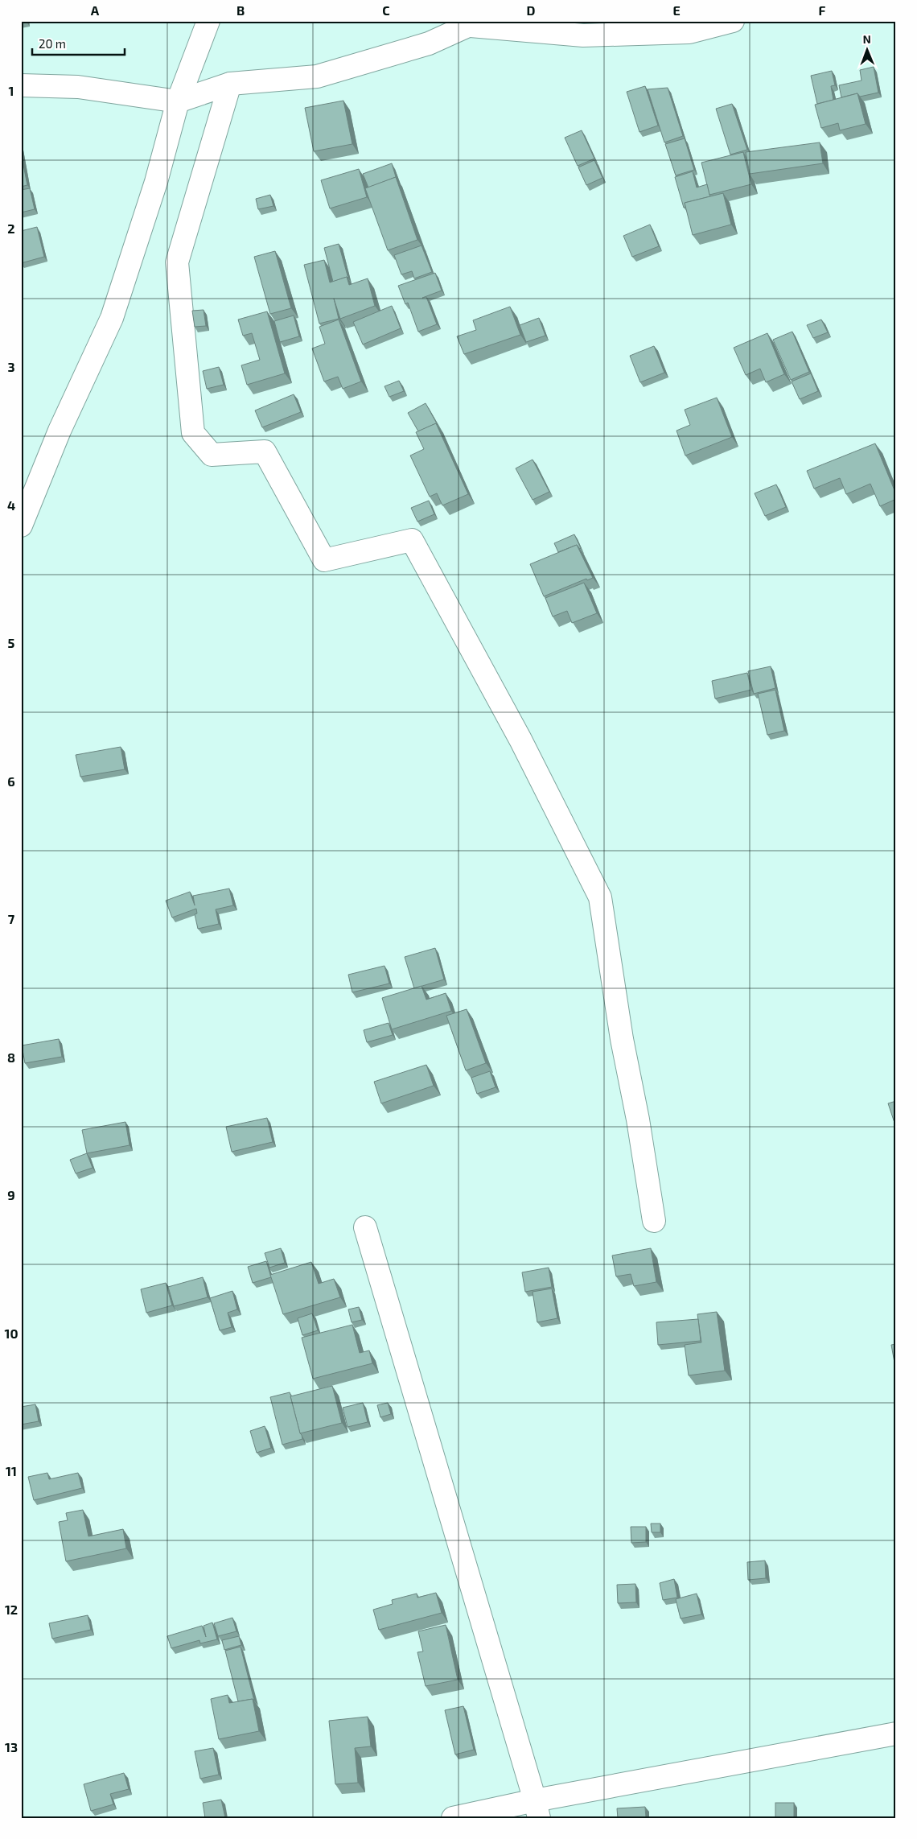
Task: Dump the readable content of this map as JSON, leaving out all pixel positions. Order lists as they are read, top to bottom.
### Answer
{
  "scale_bar": "20 m",
  "north": "top",
  "grid": {
    "columns": [
      "A",
      "B",
      "C",
      "D",
      "E",
      "F"
    ],
    "rows": [
      "1",
      "2",
      "3",
      "4",
      "5",
      "6",
      "7",
      "8",
      "9",
      "10",
      "11",
      "12",
      "13"
    ]
  }
}
